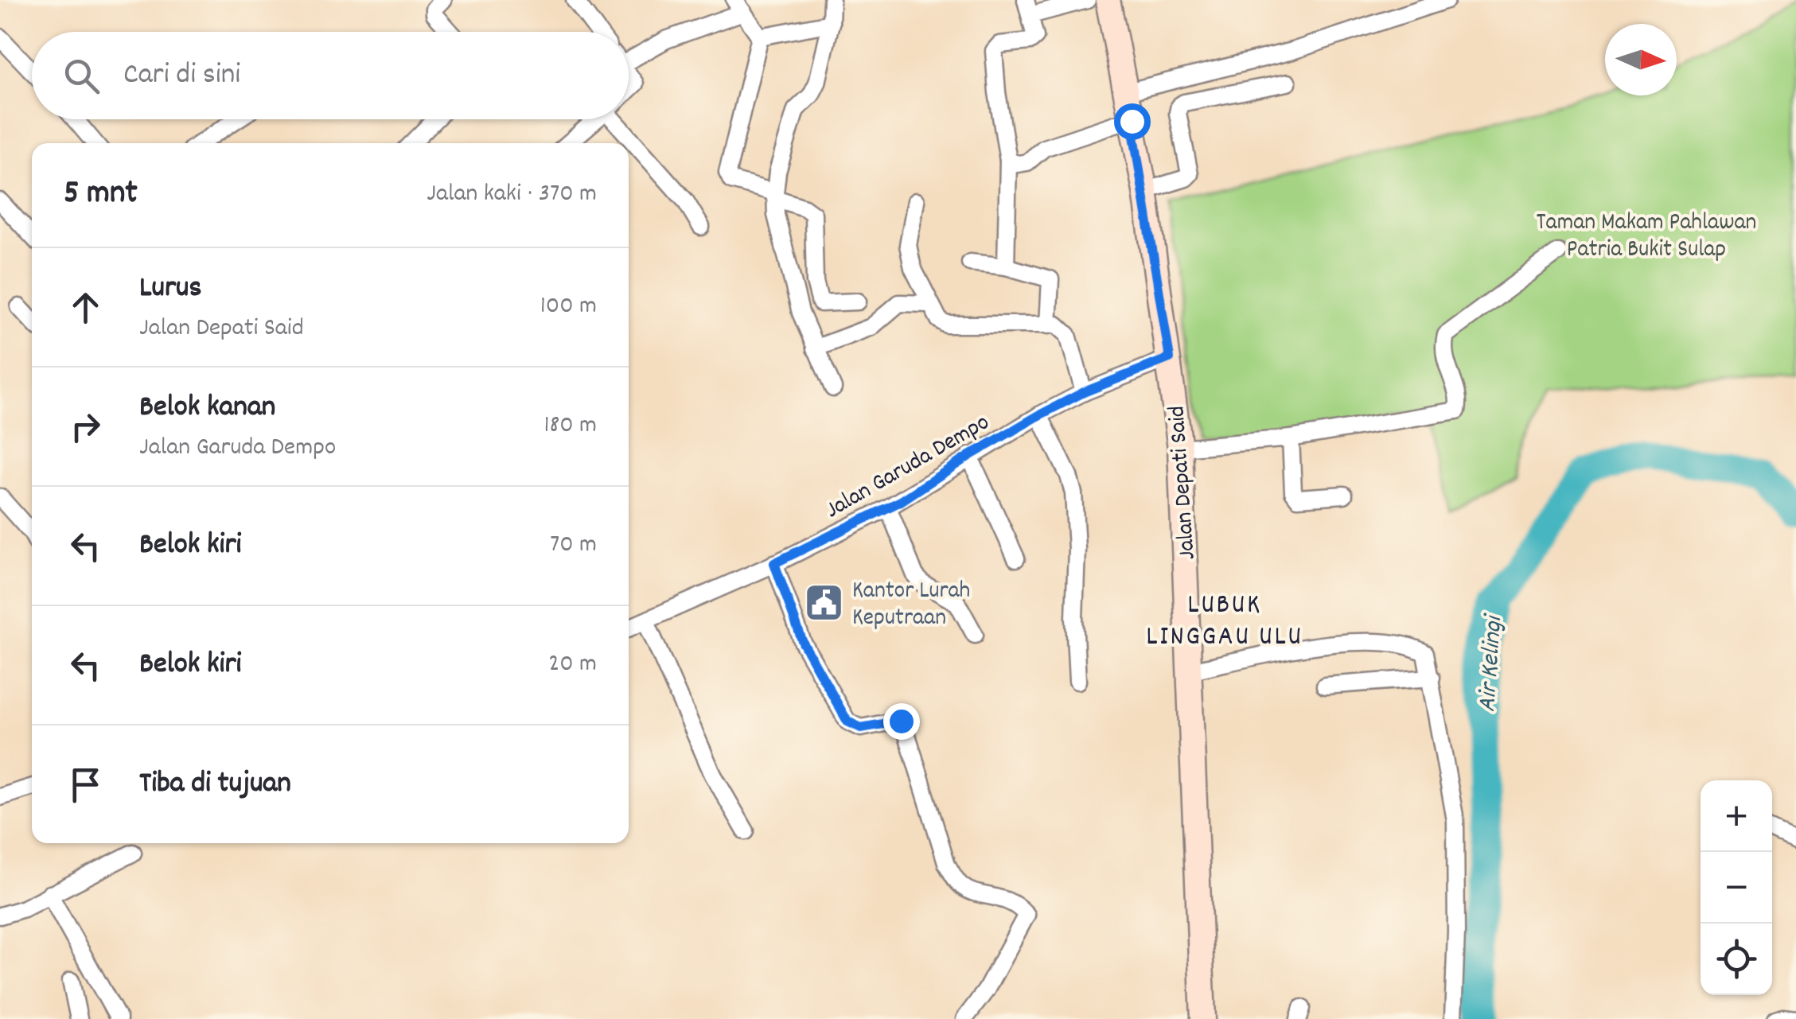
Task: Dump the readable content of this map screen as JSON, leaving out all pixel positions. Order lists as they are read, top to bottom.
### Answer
{
  "streets": {
    "main road": ["Jalan Depati Said"],
    "street": ["Jalan Garuda Dempo"]
  },
  "crossings": [
    ["Jalan Garuda Dempo", "Jalan Depati Said"]
  ],
  "districts": ["LUBUK LINGGAU ULU"],
  "water": ["Air Kelingi"],
  "parks": ["Taman Makam Pahlawan Patria Bukit Sulap"],
  "places": {
    "public building": ["Kantor Lurah Keputraan"]
  },
  "north": "right",
  "page": {
    "search": "Cari di sini",
    "heading": ["5 mnt", "Jalan kaki · 370 m"],
    "list": [
      ["Lurus", "Jalan Depati Said", "100 m"],
      ["Belok kanan", "Jalan Garuda Dempo", "180 m"],
      ["Belok kiri", "70 m"],
      ["Belok kiri", "20 m"],
      "Tiba di tujuan"
    ],
    "map_buttons": ["+", "−"]
  }
}
